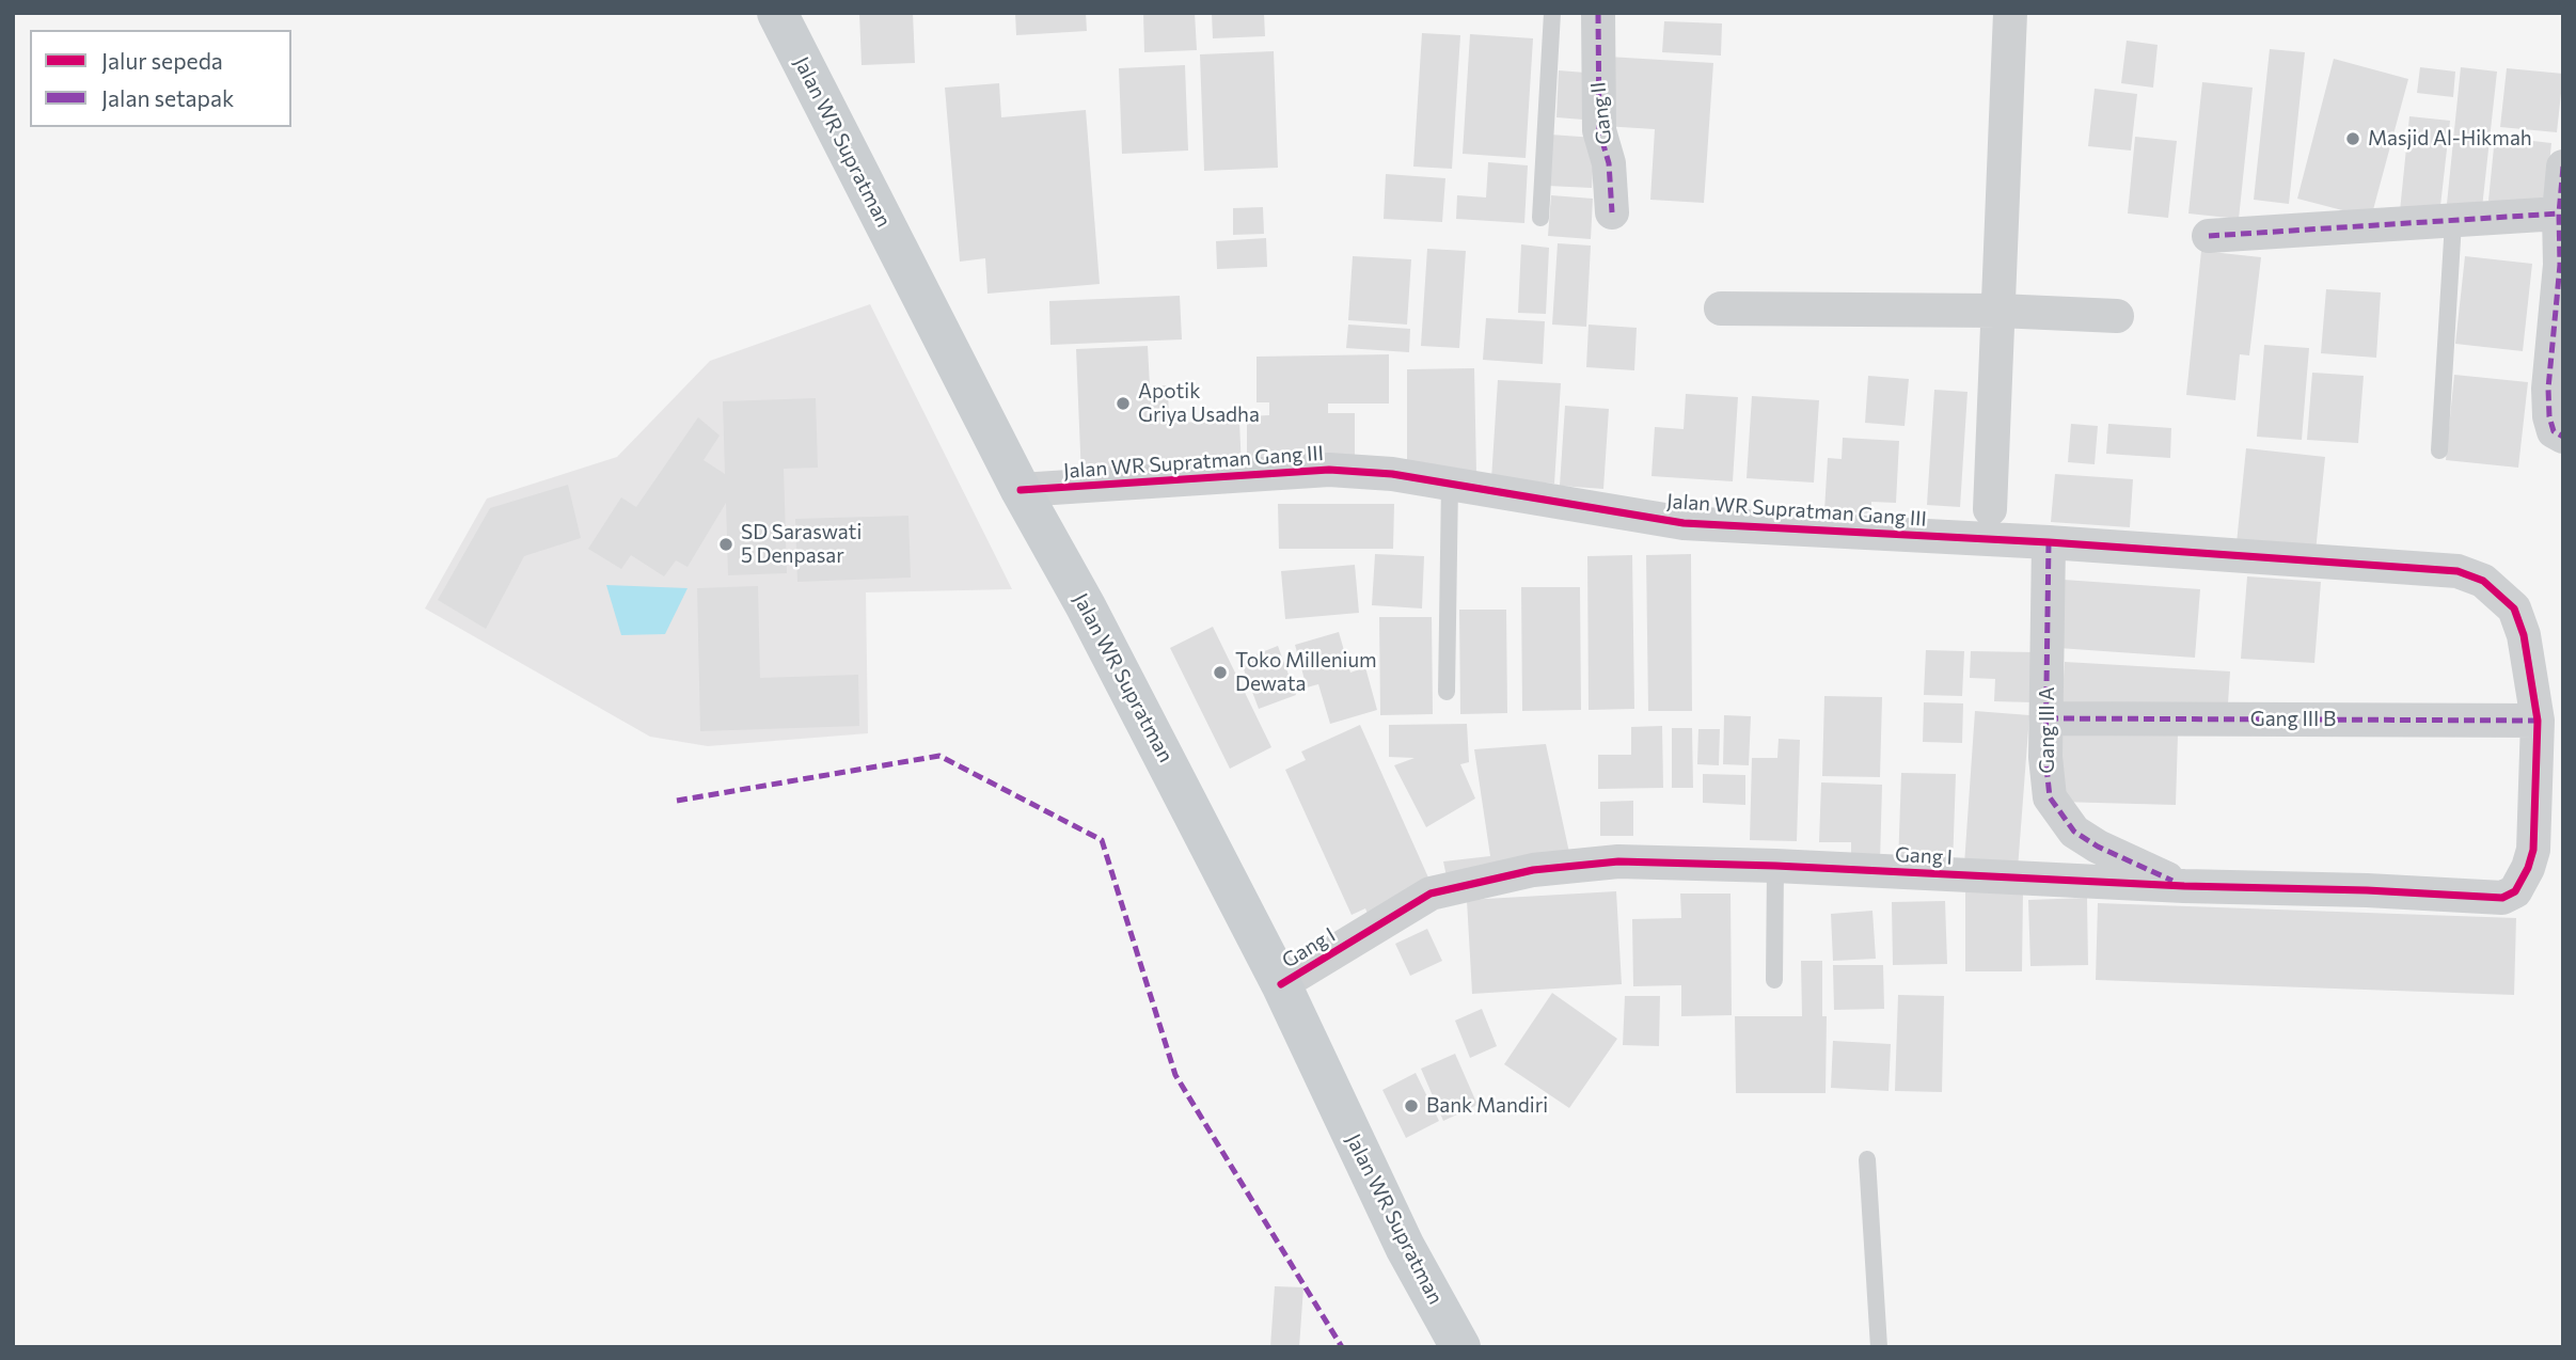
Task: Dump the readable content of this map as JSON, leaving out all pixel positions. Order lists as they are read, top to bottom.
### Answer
{
  "streets": {
    "main road": ["Jalan WR Supratman"],
    "street": [
      "Gang II",
      "Jalan WR Supratman Gang III",
      "Gang III B",
      "Gang III A",
      "Gang I"
    ]
  },
  "crossings": [
    ["Jalan WR Supratman", "Jalan WR Supratman Gang III"],
    ["Jalan WR Supratman", "Gang I"],
    ["Jalan WR Supratman Gang III", "Gang III B"],
    ["Jalan WR Supratman Gang III", "Gang III A"],
    ["Jalan WR Supratman Gang III", "Gang I"],
    ["Gang III B", "Gang III A"],
    ["Gang III B", "Gang I"],
    ["Gang III A", "Gang I"]
  ],
  "places": [
    "Masjid Al-Hikmah",
    "Apotik Griya Usadha",
    "SD Saraswati 5 Denpasar",
    "Toko Millenium Dewata",
    "Bank Mandiri"
  ],
  "legend": ["Jalur sepeda", "Jalan setapak"]
}
